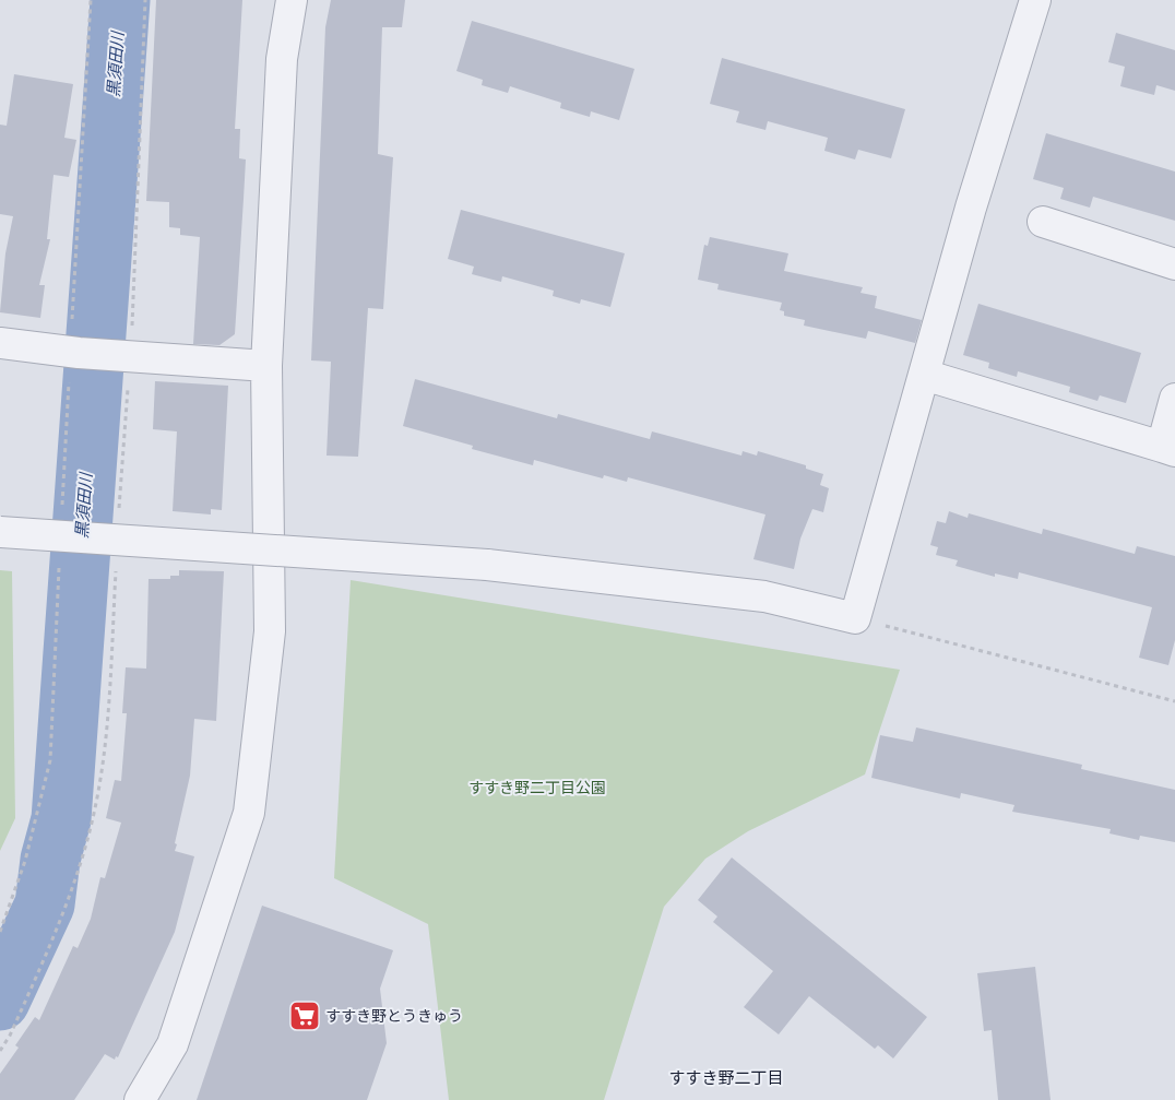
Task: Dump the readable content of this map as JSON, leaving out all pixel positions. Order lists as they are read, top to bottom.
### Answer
{
  "districts": ["すすき野二丁目"],
  "water": ["黒須田川"],
  "parks": ["すすき野二丁目公園"],
  "places": {
    "supermarket": ["すすき野とうきゅう"]
  }
}
